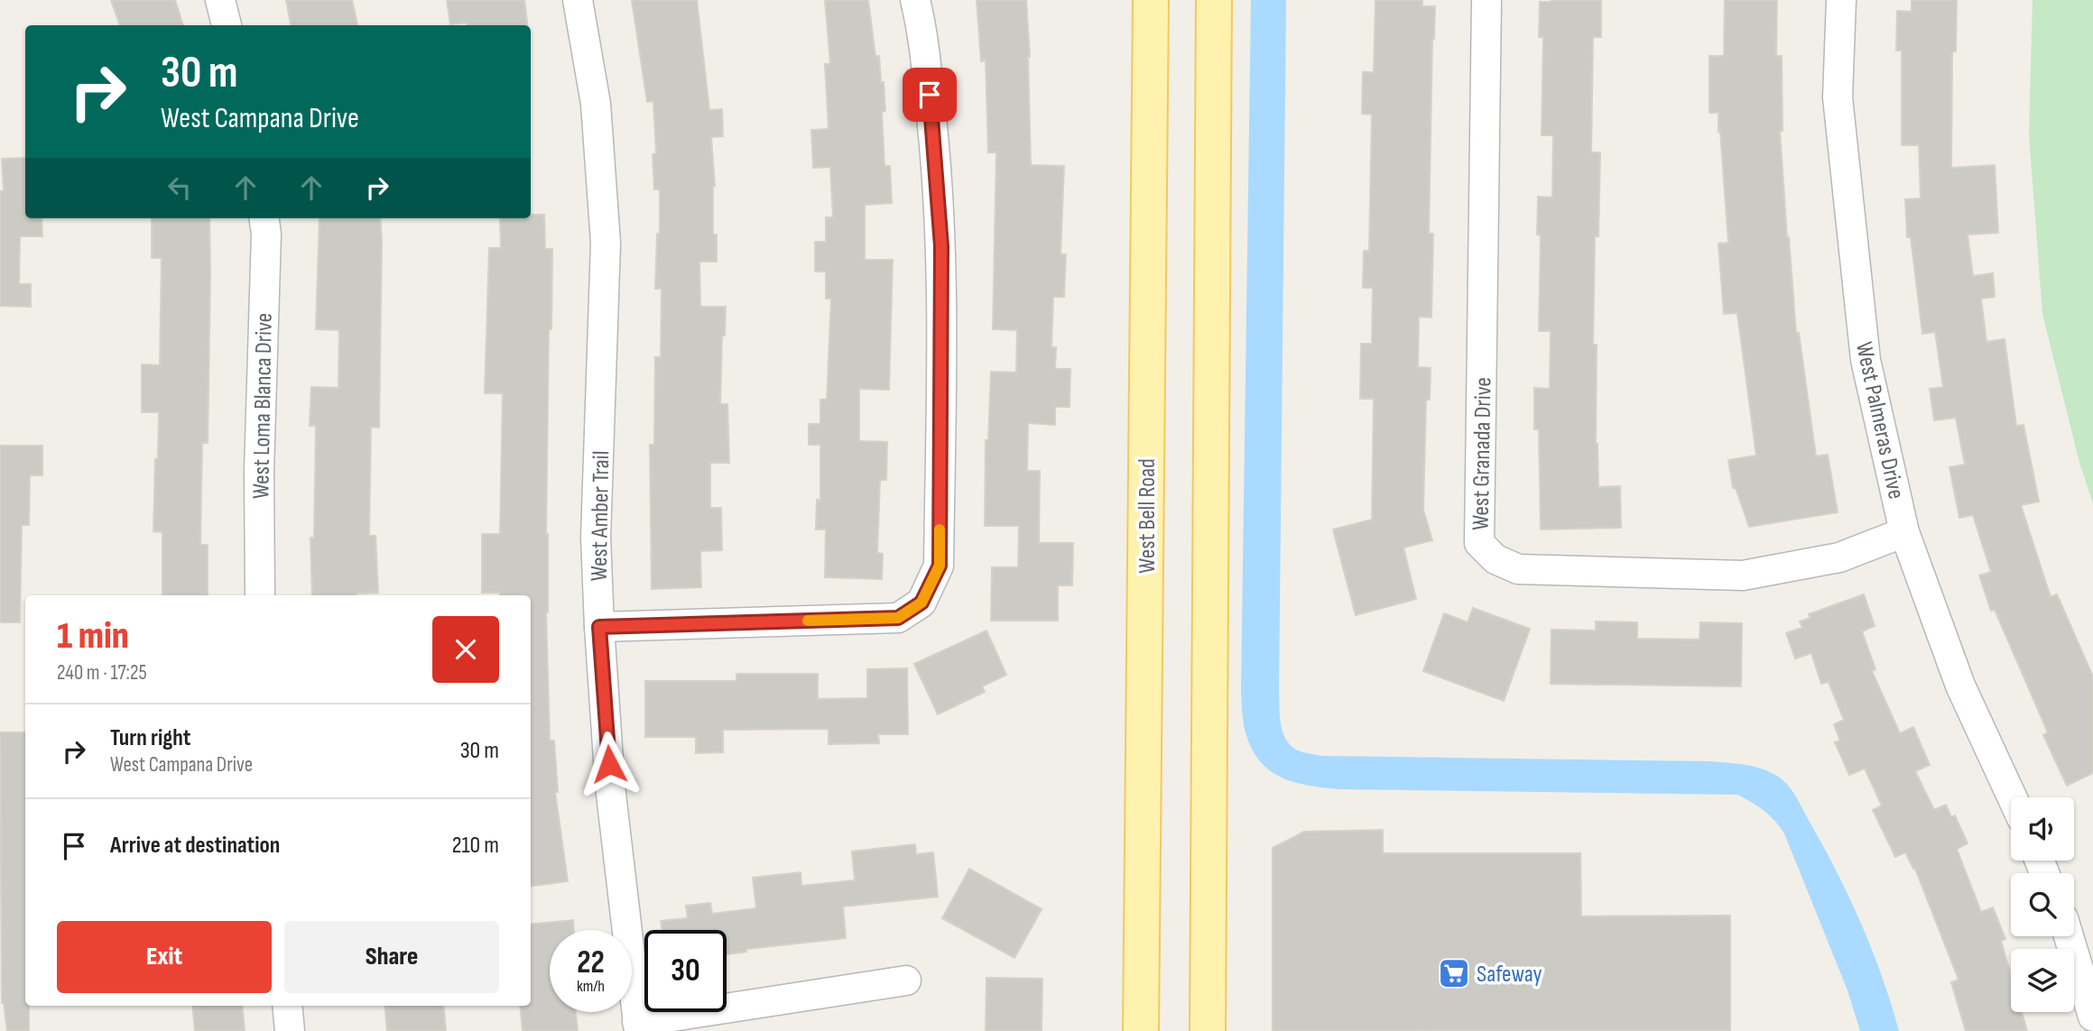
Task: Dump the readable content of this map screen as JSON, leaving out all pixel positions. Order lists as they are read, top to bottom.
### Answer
{
  "streets": {
    "main road": ["West Bell Road"],
    "street": [
      "West Loma Blanca Drive",
      "West Palmeras Drive",
      "West Granada Drive",
      "West Amber Trail"
    ]
  },
  "crossings": [
    ["West Palmeras Drive", "West Granada Drive"]
  ],
  "places": {
    "supermarket": ["Safeway"]
  },
  "page": {
    "turn": ["30 m", "West Campana Drive"],
    "heading": ["1 min", "240 m · 17:25"],
    "list": [
      {
        "name": "Turn right",
        "note": "West Campana Drive",
        "value": "30 m"
      },
      {
        "name": "Arrive at destination",
        "value": "210 m"
      }
    ],
    "buttons": ["Exit", "Share"],
    "speed": "22 km/h",
    "limit": "30"
  }
}
